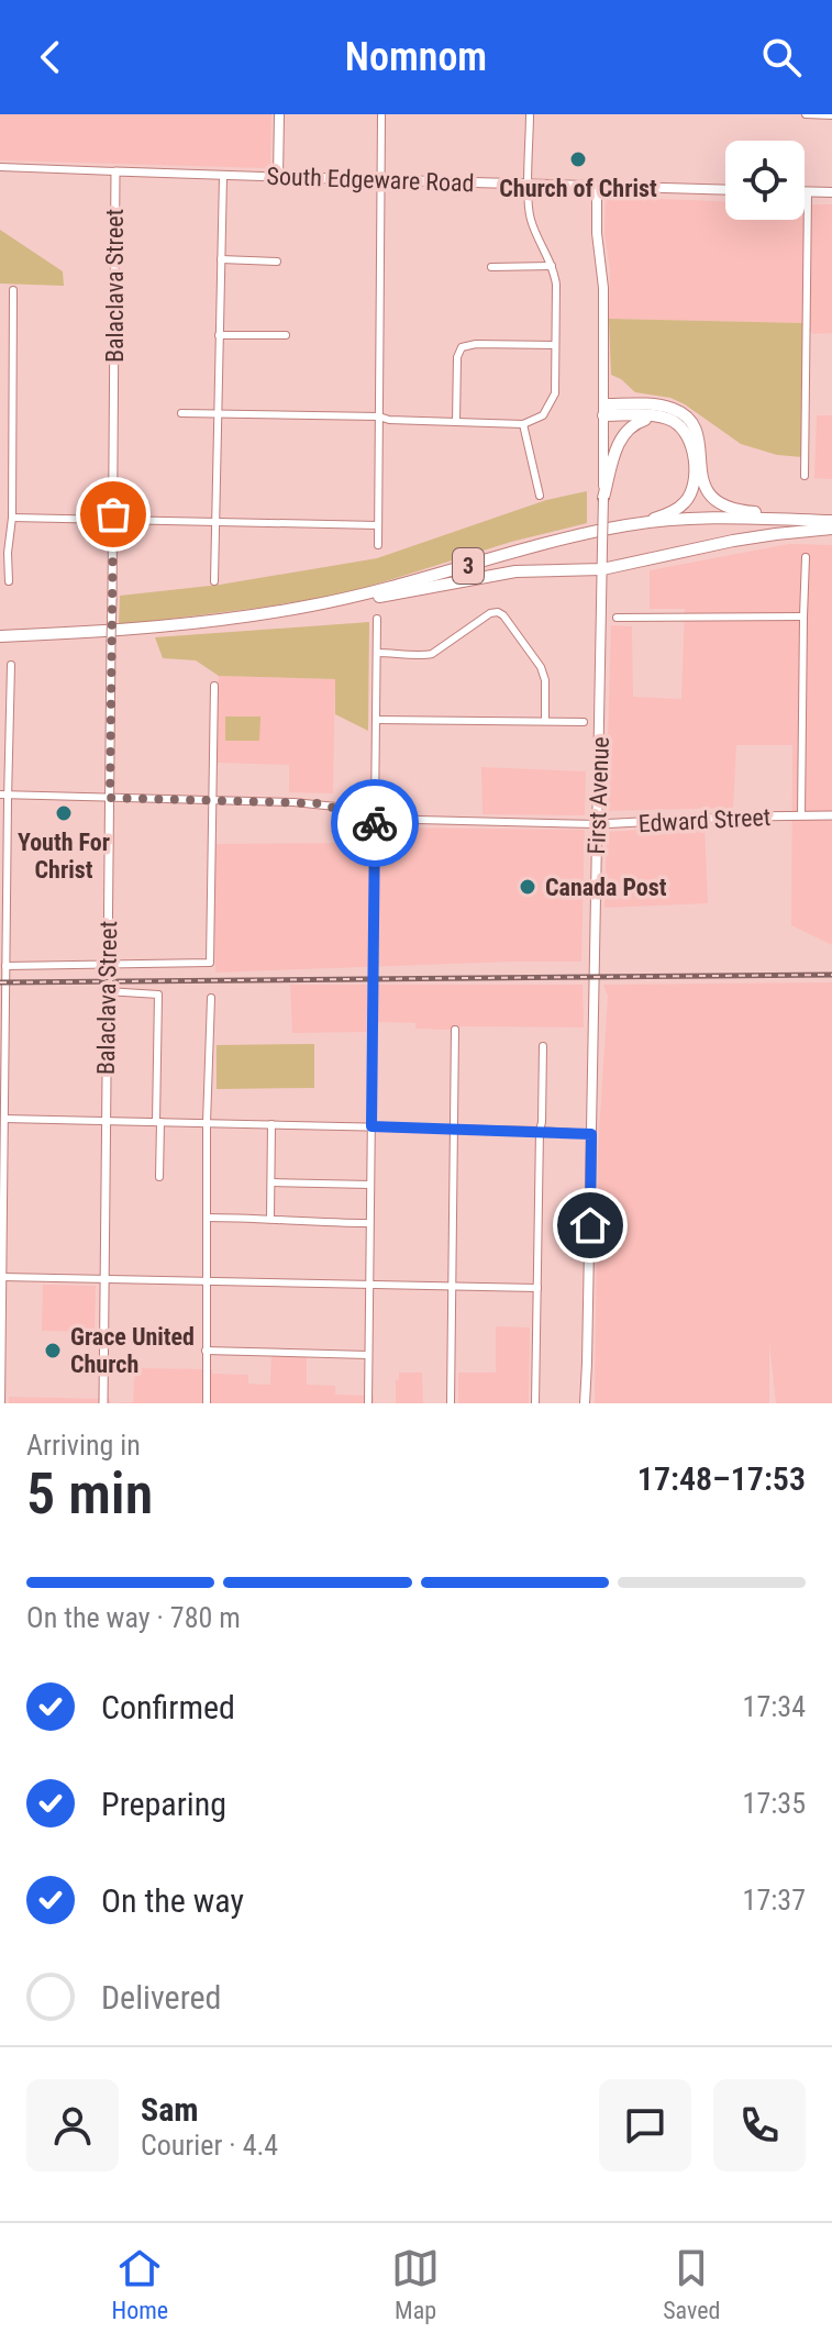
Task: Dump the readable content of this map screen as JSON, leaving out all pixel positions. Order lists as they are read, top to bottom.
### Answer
{
  "streets": {
    "highway": ["3"],
    "main road": ["South Edgeware Road", "First Avenue"],
    "street": ["Balaclava Street", "Edward Street"]
  },
  "crossings": [
    ["South Edgeware Road", "Balaclava Street"],
    ["South Edgeware Road", "First Avenue"],
    ["Balaclava Street", "Edward Street"],
    ["First Avenue", "Edward Street"]
  ],
  "places": [
    "Church of Christ",
    "Youth For Christ",
    "Canada Post",
    "Grace United Church"
  ],
  "page": {
    "header": "Nomnom",
    "heading": ["5 min", "Arriving in", "17:48–17:53"],
    "panel": ["Sam", "Courier · 4.4"],
    "bar": "On the way · 780 m",
    "list": [
      ["Confirmed", "17:34"],
      ["Preparing", "17:35"],
      ["On the way", "17:37"],
      "Delivered"
    ],
    "tabs": ["Home", "Map", "Saved"]
  }
}
